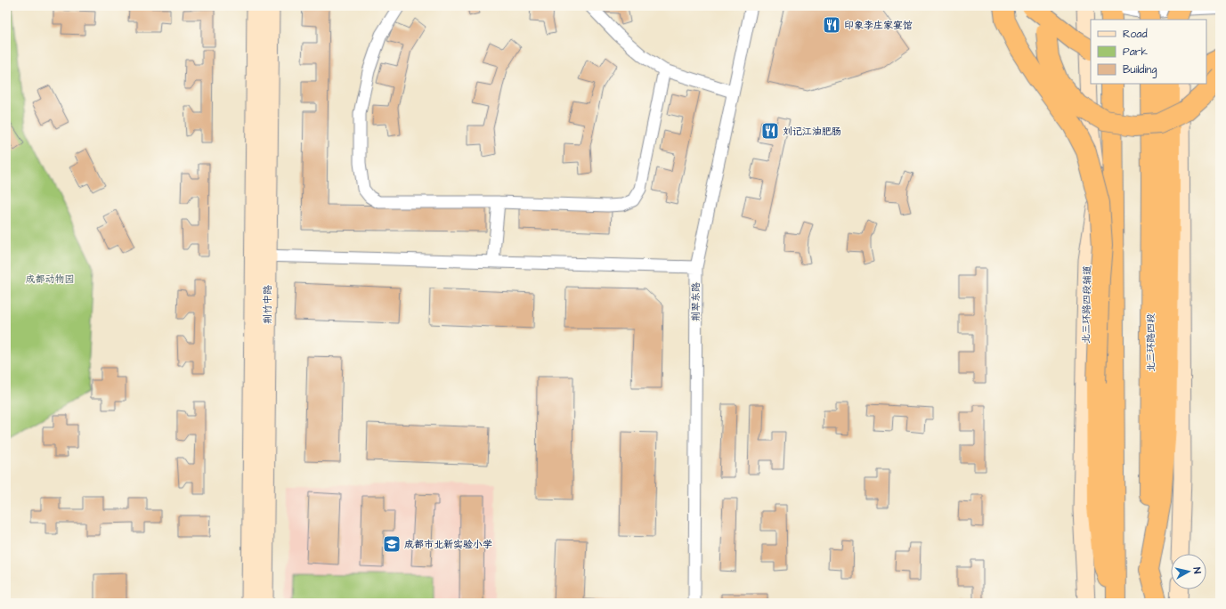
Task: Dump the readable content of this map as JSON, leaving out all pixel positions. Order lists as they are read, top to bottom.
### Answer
{
  "streets": {
    "highway": ["北三环路四段"],
    "main road": ["荆竹中路", "北三环路四段辅道"],
    "street": ["荆翠东路"]
  },
  "parks": ["成都动物园"],
  "places": {
    "restaurant": ["印象李庄家宴馆", "刘记江油肥肠"],
    "school or university": ["成都市北新实验小学"]
  },
  "legend": ["Road", "Park", "Building"],
  "north": "right"
}
